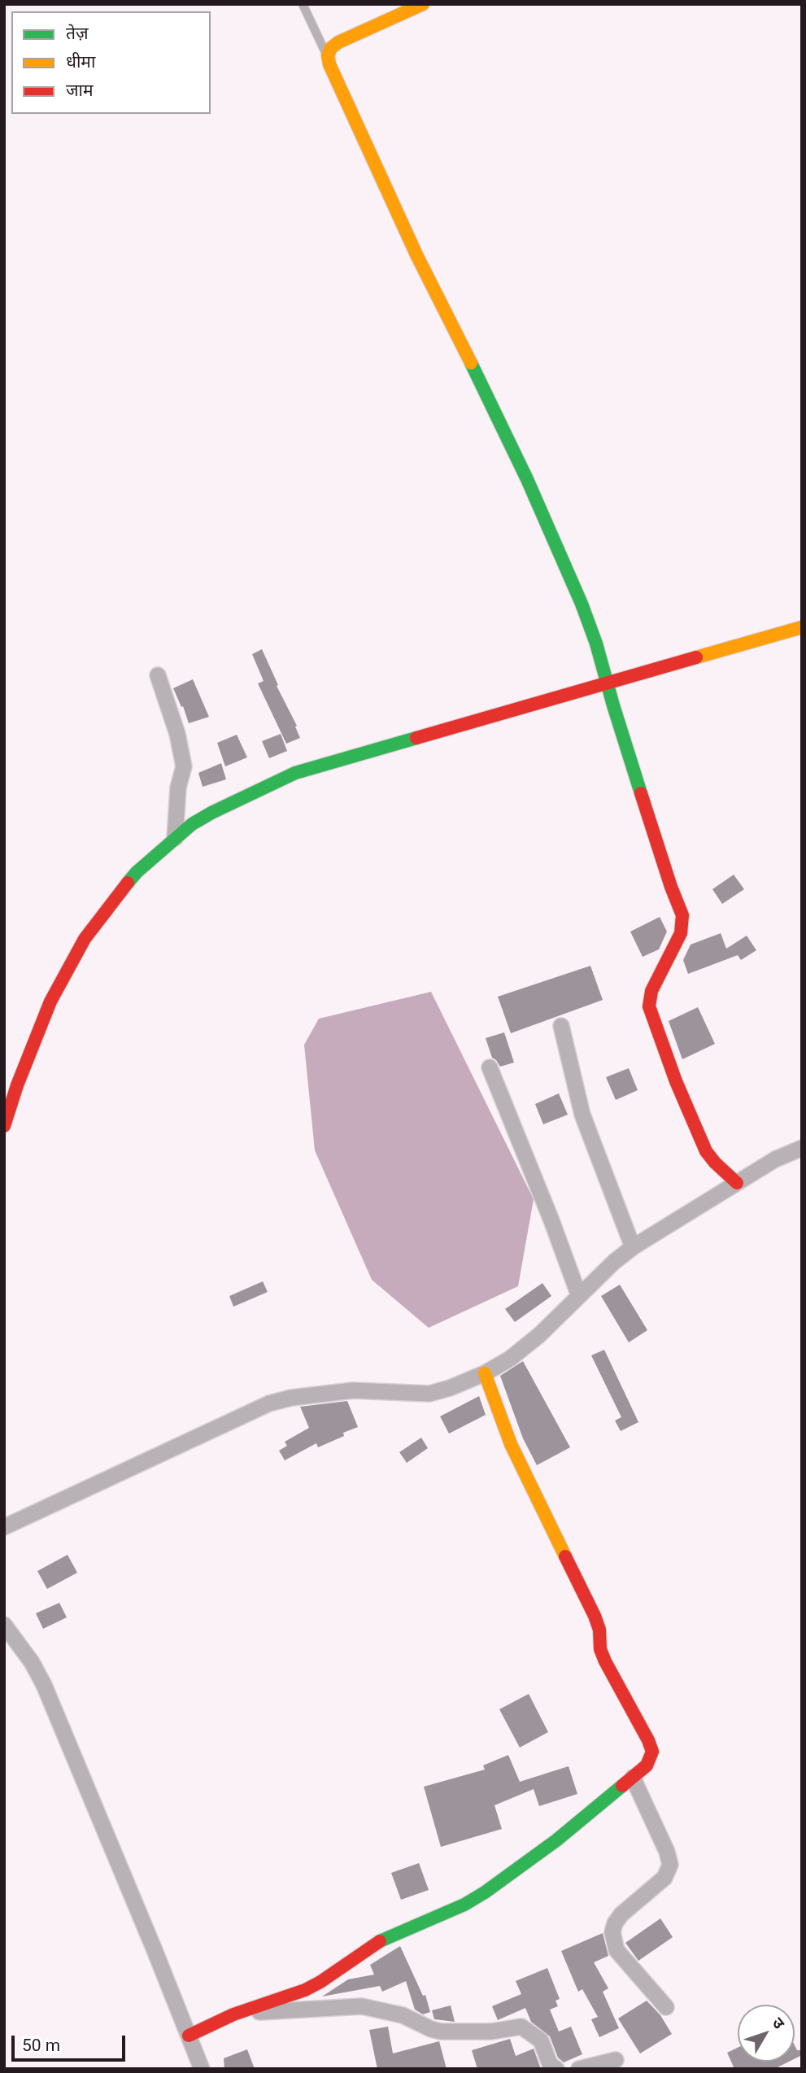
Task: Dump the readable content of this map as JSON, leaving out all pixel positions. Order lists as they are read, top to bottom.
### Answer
{
  "legend": ["तेज़", "धीमा", "जाम"],
  "scale_bar": "50 m",
  "north": "top right"
}
